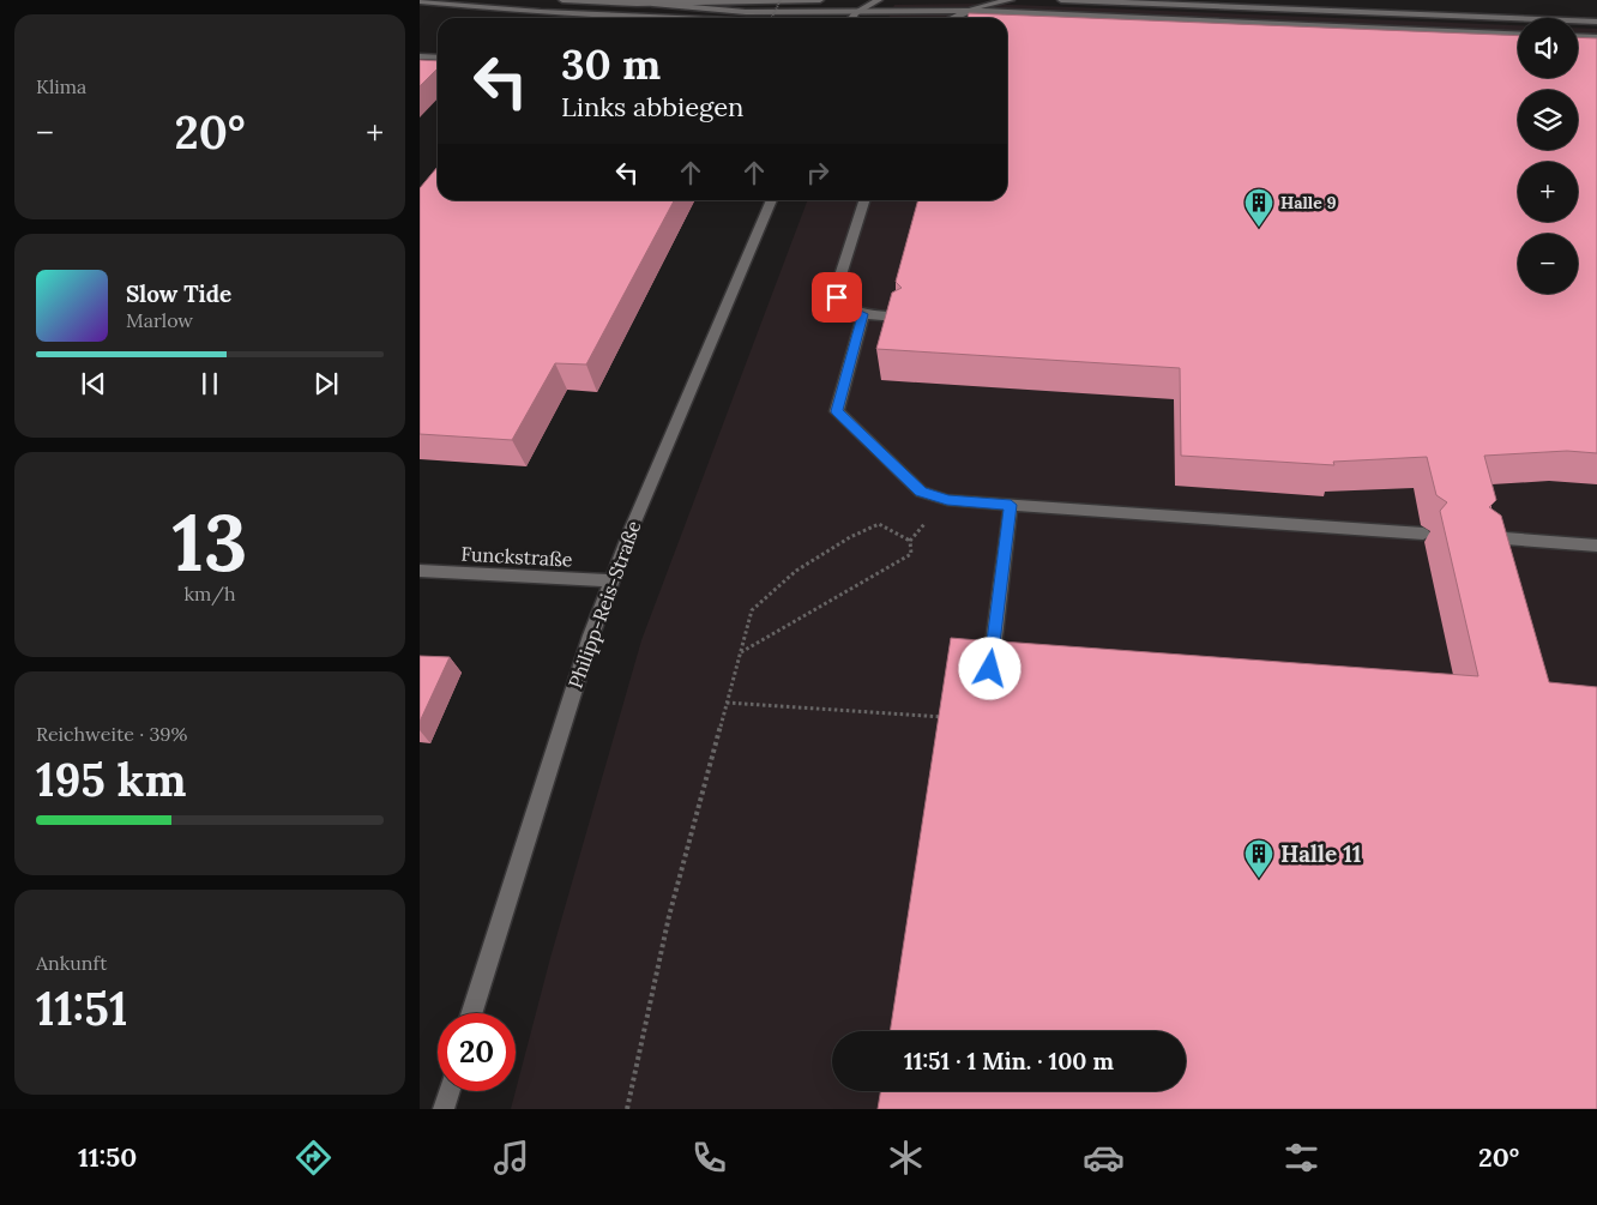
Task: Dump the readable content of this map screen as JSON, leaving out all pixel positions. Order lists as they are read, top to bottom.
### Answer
{
  "streets": {
    "street": ["Funckstraße", "Philipp-Reis-Straße"]
  },
  "crossings": [
    ["Funckstraße", "Philipp-Reis-Straße"]
  ],
  "places": {
    "building": ["Halle 9", "Halle 11"]
  },
  "page": {
    "tile": [
      "Klima",
      ["13", "km/h"],
      ["Reichweite · 39%", "195 km"],
      ["Ankunft", "11:51"]
    ],
    "map_buttons": ["+", "−"],
    "turn": ["30 m", "Links abbiegen"],
    "heat": ["−", "20°", "+"],
    "song": ["Slow Tide", "Marlow"],
    "limit": "20",
    "trip": "11:51 · 1 Min. · 100 m",
    "tabs": ["11:50", "20°"]
  }
}
